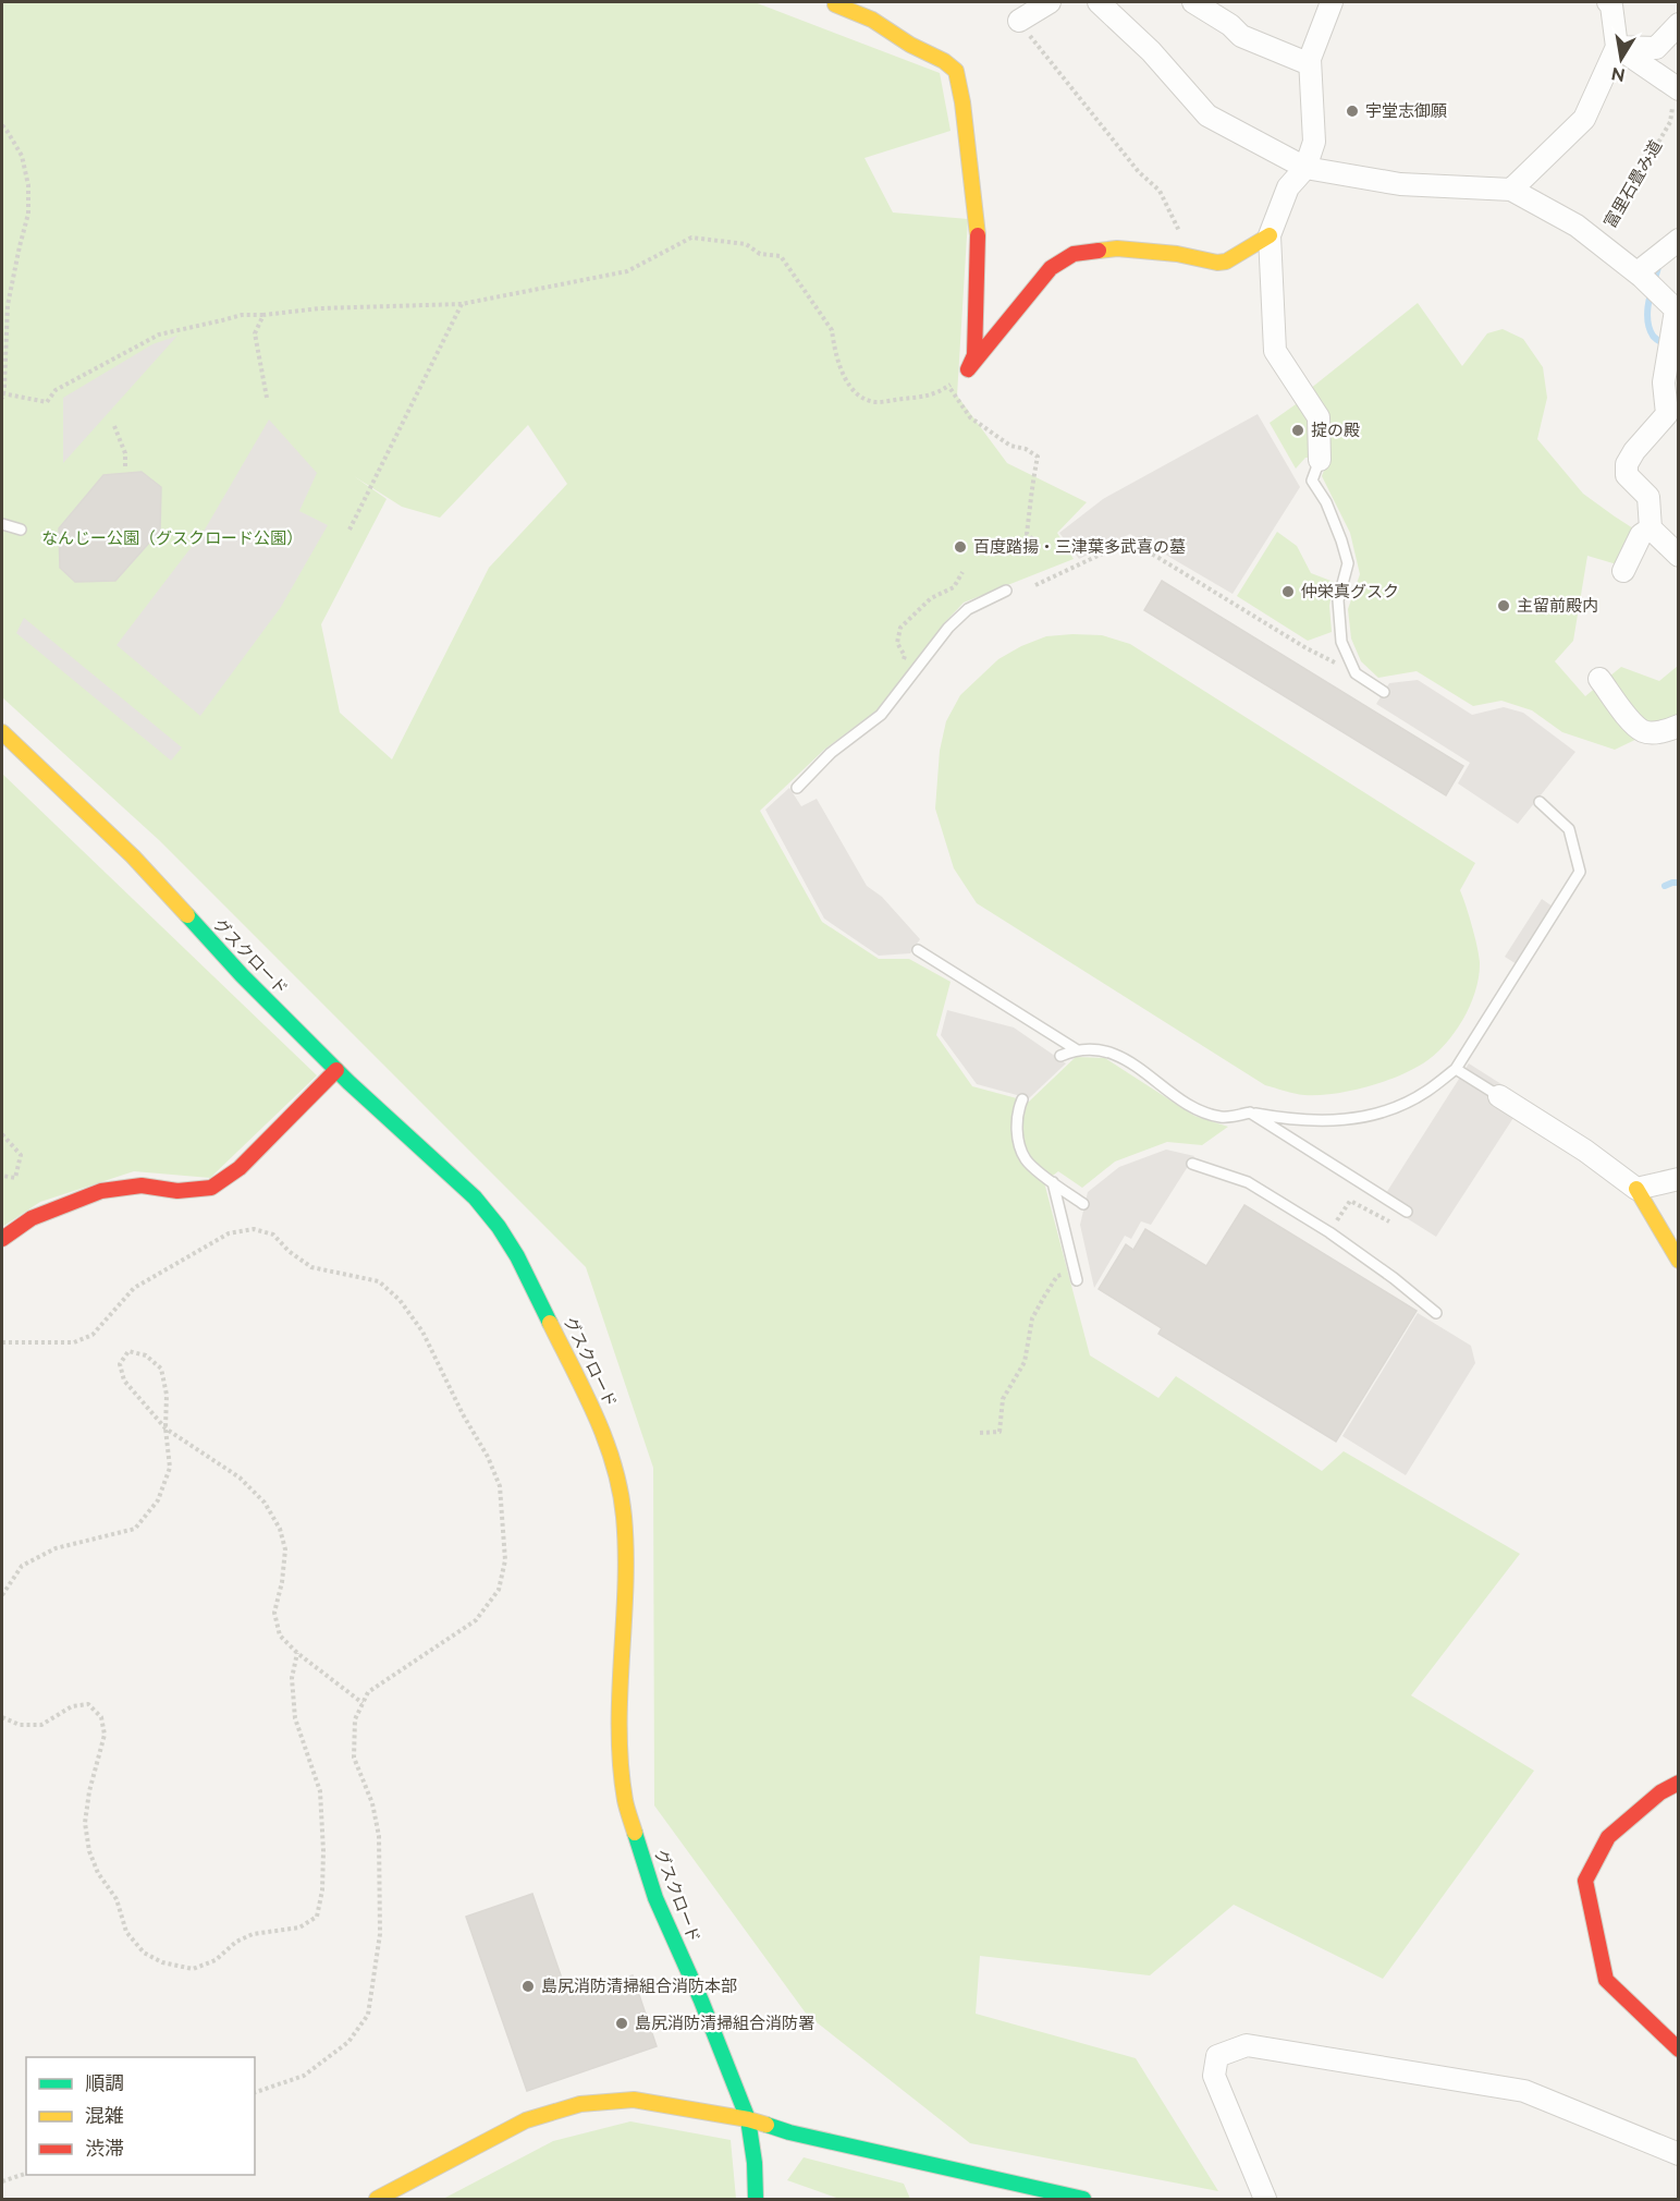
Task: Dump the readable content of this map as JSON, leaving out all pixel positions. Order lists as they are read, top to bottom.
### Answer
{
  "streets": {
    "street": ["グスクロード"],
    "path": ["富里石畳み道"]
  },
  "parks": ["なんじー公園（グスクロード公園）"],
  "places": [
    "宇堂志御願",
    "掟の殿",
    "百度踏揚・三津葉多武喜の墓",
    "仲栄真グスク",
    "主留前殿内",
    "島尻消防清掃組合消防本部",
    "島尻消防清掃組合消防署"
  ],
  "legend": ["順調", "混雑", "渋滞"],
  "north": "bottom"
}
